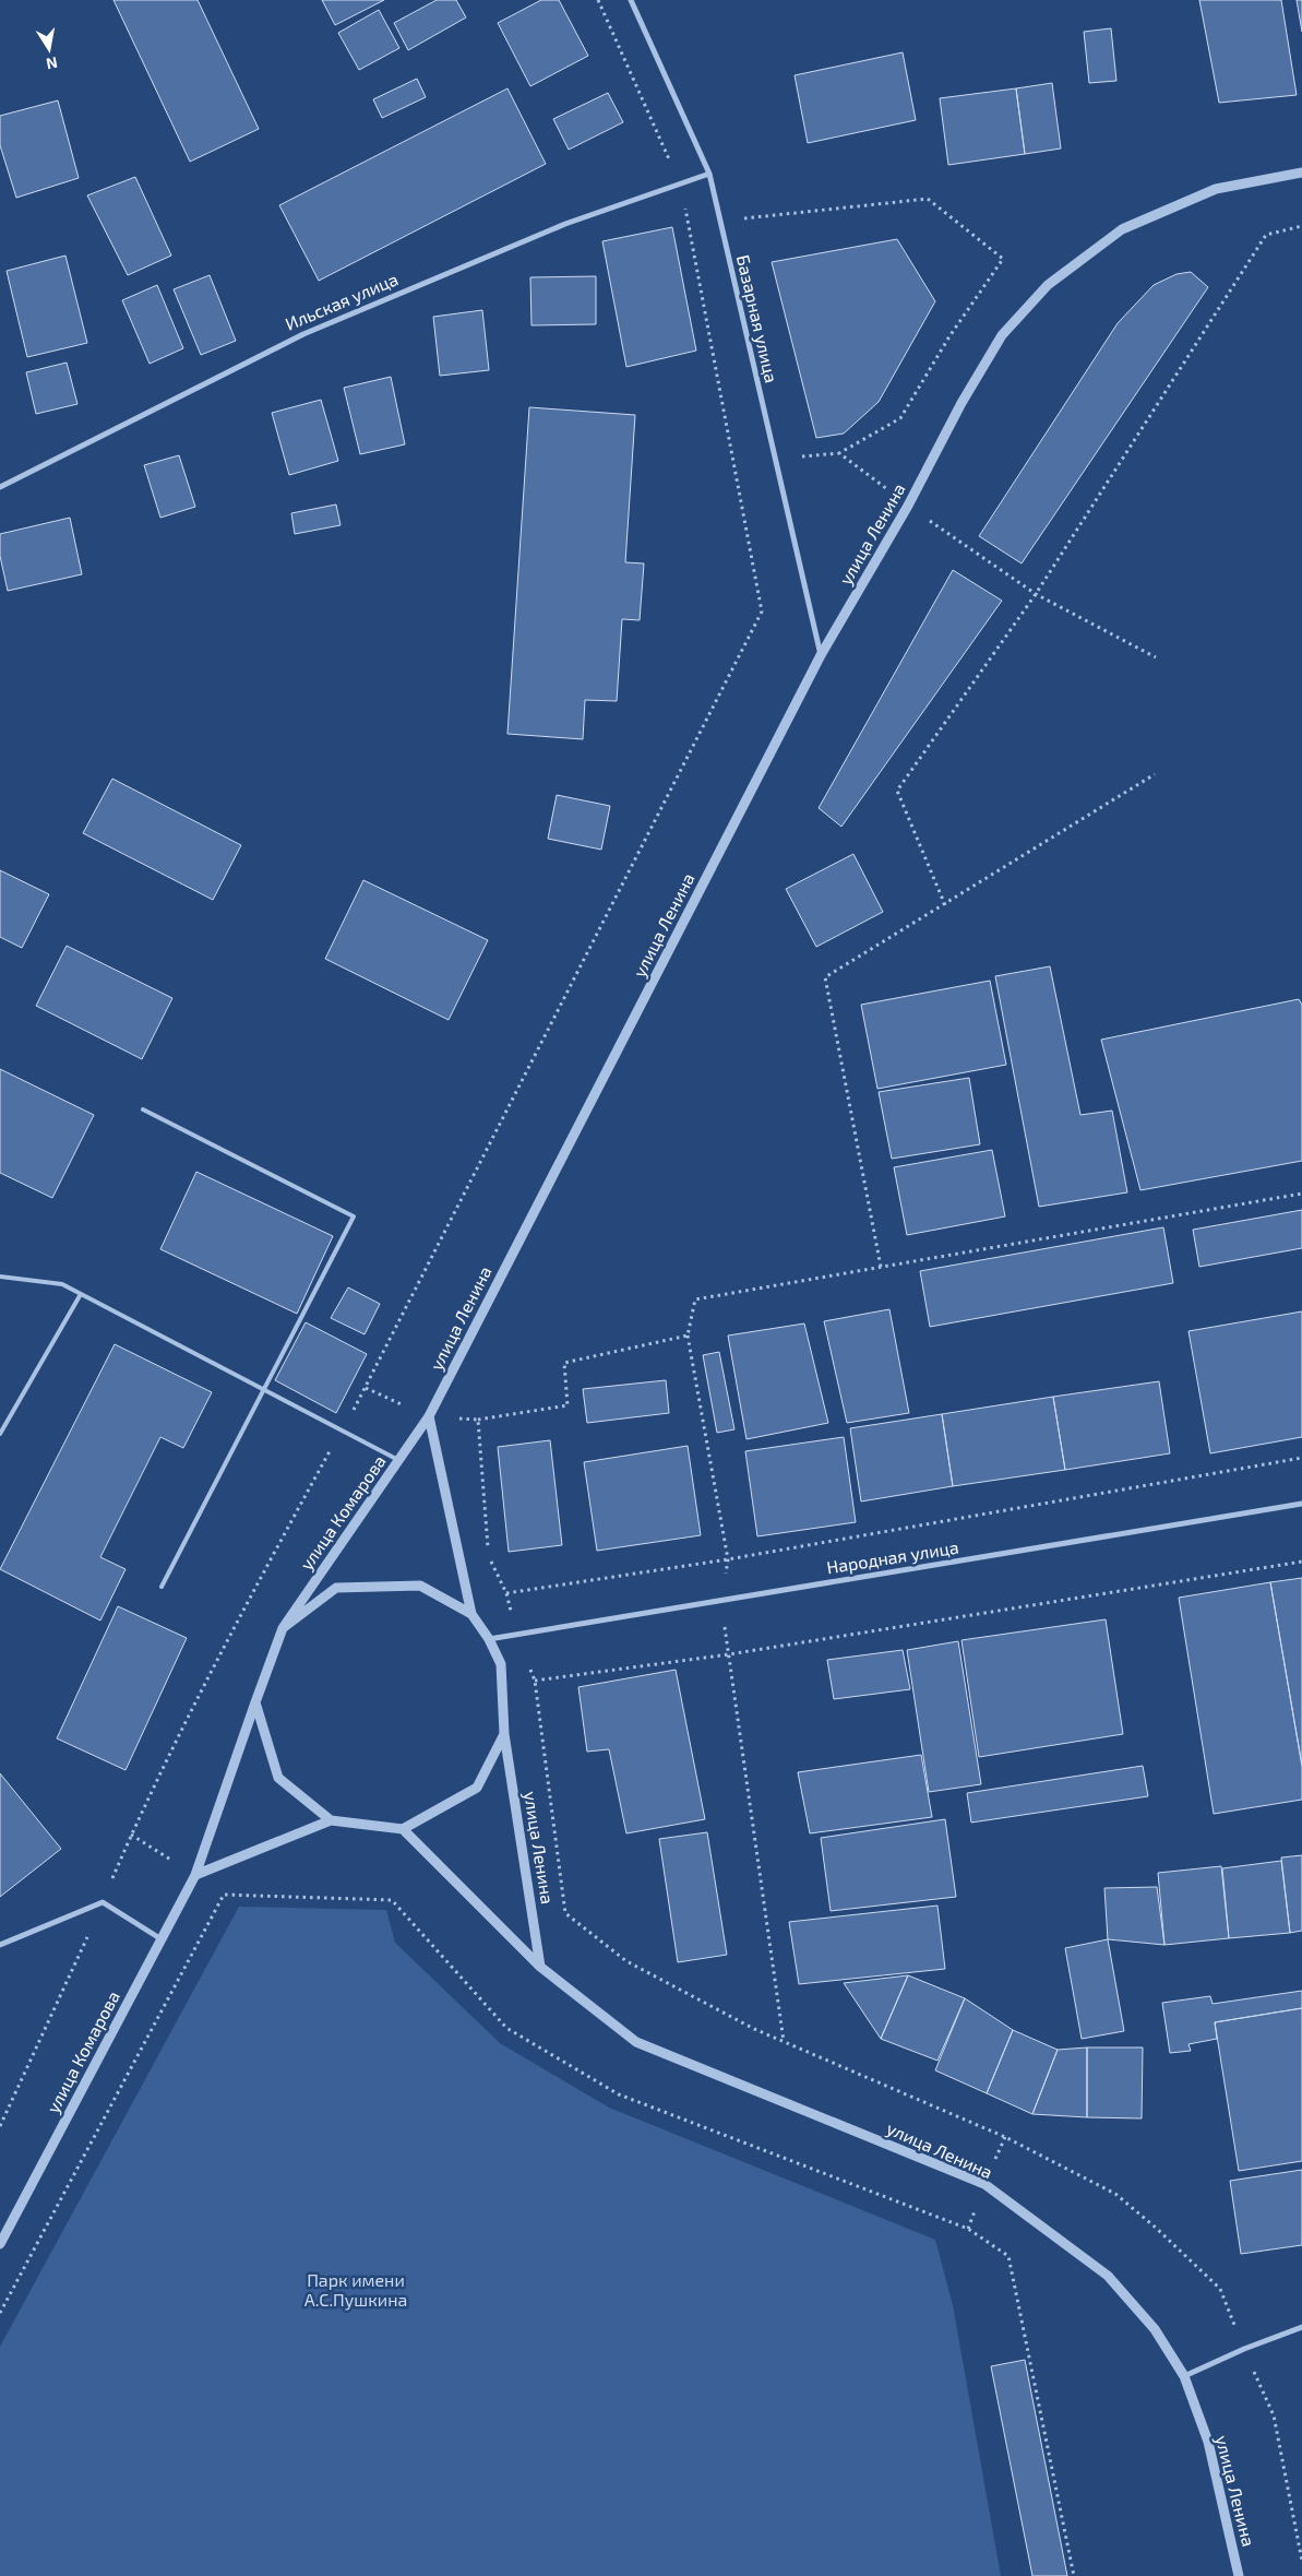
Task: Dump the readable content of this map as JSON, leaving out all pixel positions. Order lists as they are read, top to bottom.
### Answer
{
  "streets": {
    "street": [
      "Ильская улица",
      "Базарная улица",
      "улица Ленина",
      "улица Комарова",
      "Народная улица"
    ]
  },
  "crossings": [
    ["Ильская улица", "Базарная улица"],
    ["Базарная улица", "улица Ленина"],
    ["улица Ленина", "улица Комарова"],
    ["улица Ленина", "Народная улица"]
  ],
  "parks": ["Парк имени А.С.Пушкина"],
  "north": "bottom"
}
